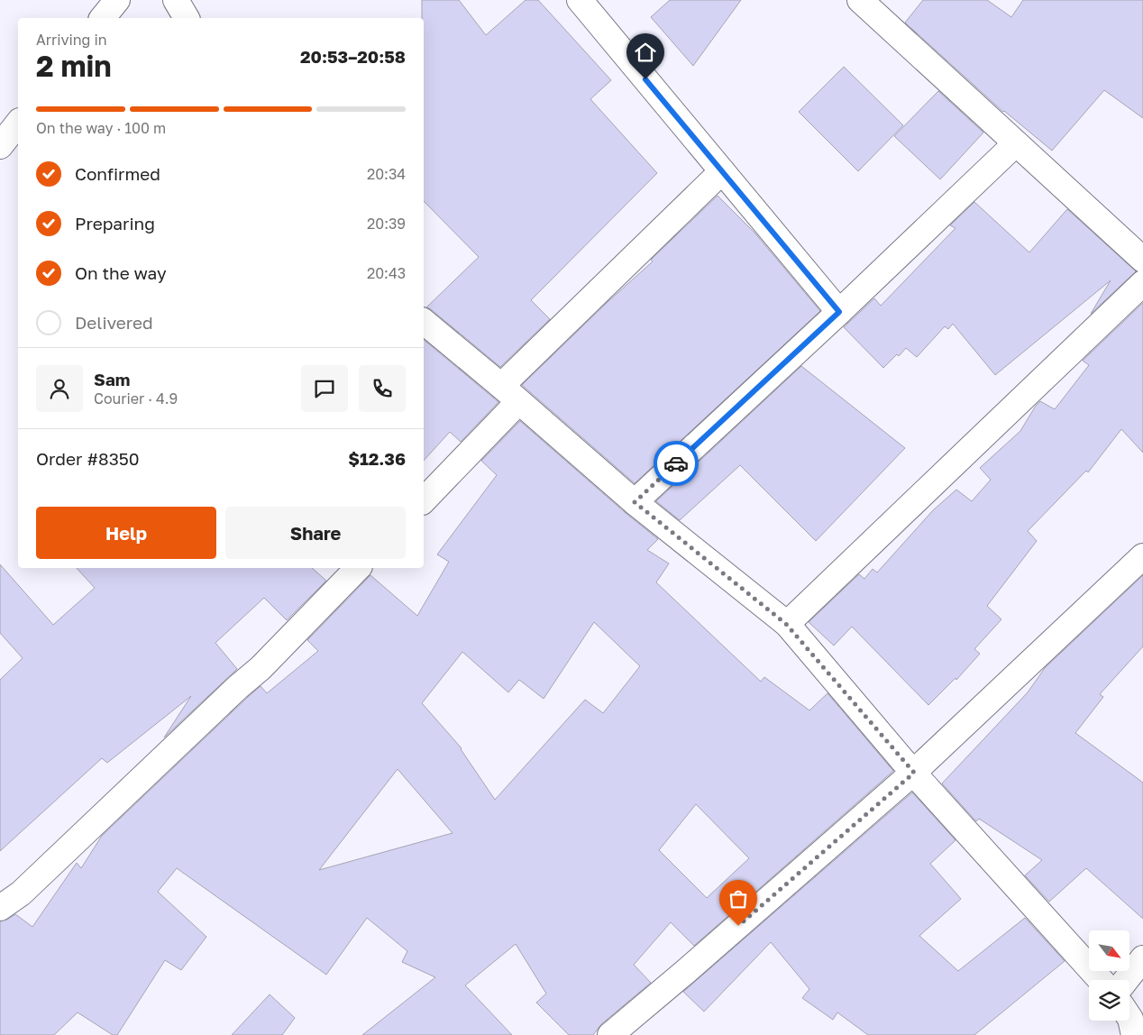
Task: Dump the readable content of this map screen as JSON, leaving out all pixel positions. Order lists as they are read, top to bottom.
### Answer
{
  "north": "bottom right",
  "page": {
    "heading": ["2 min", "Arriving in", "20:53–20:58"],
    "panel": [
      "Sam",
      "Courier · 4.9",
      "Order #8350",
      "$12.36"
    ],
    "bar": "On the way · 100 m",
    "list": [
      ["Confirmed", "20:34"],
      ["Preparing", "20:39"],
      ["On the way", "20:43"],
      "Delivered"
    ],
    "buttons": ["Help", "Share"]
  }
}
